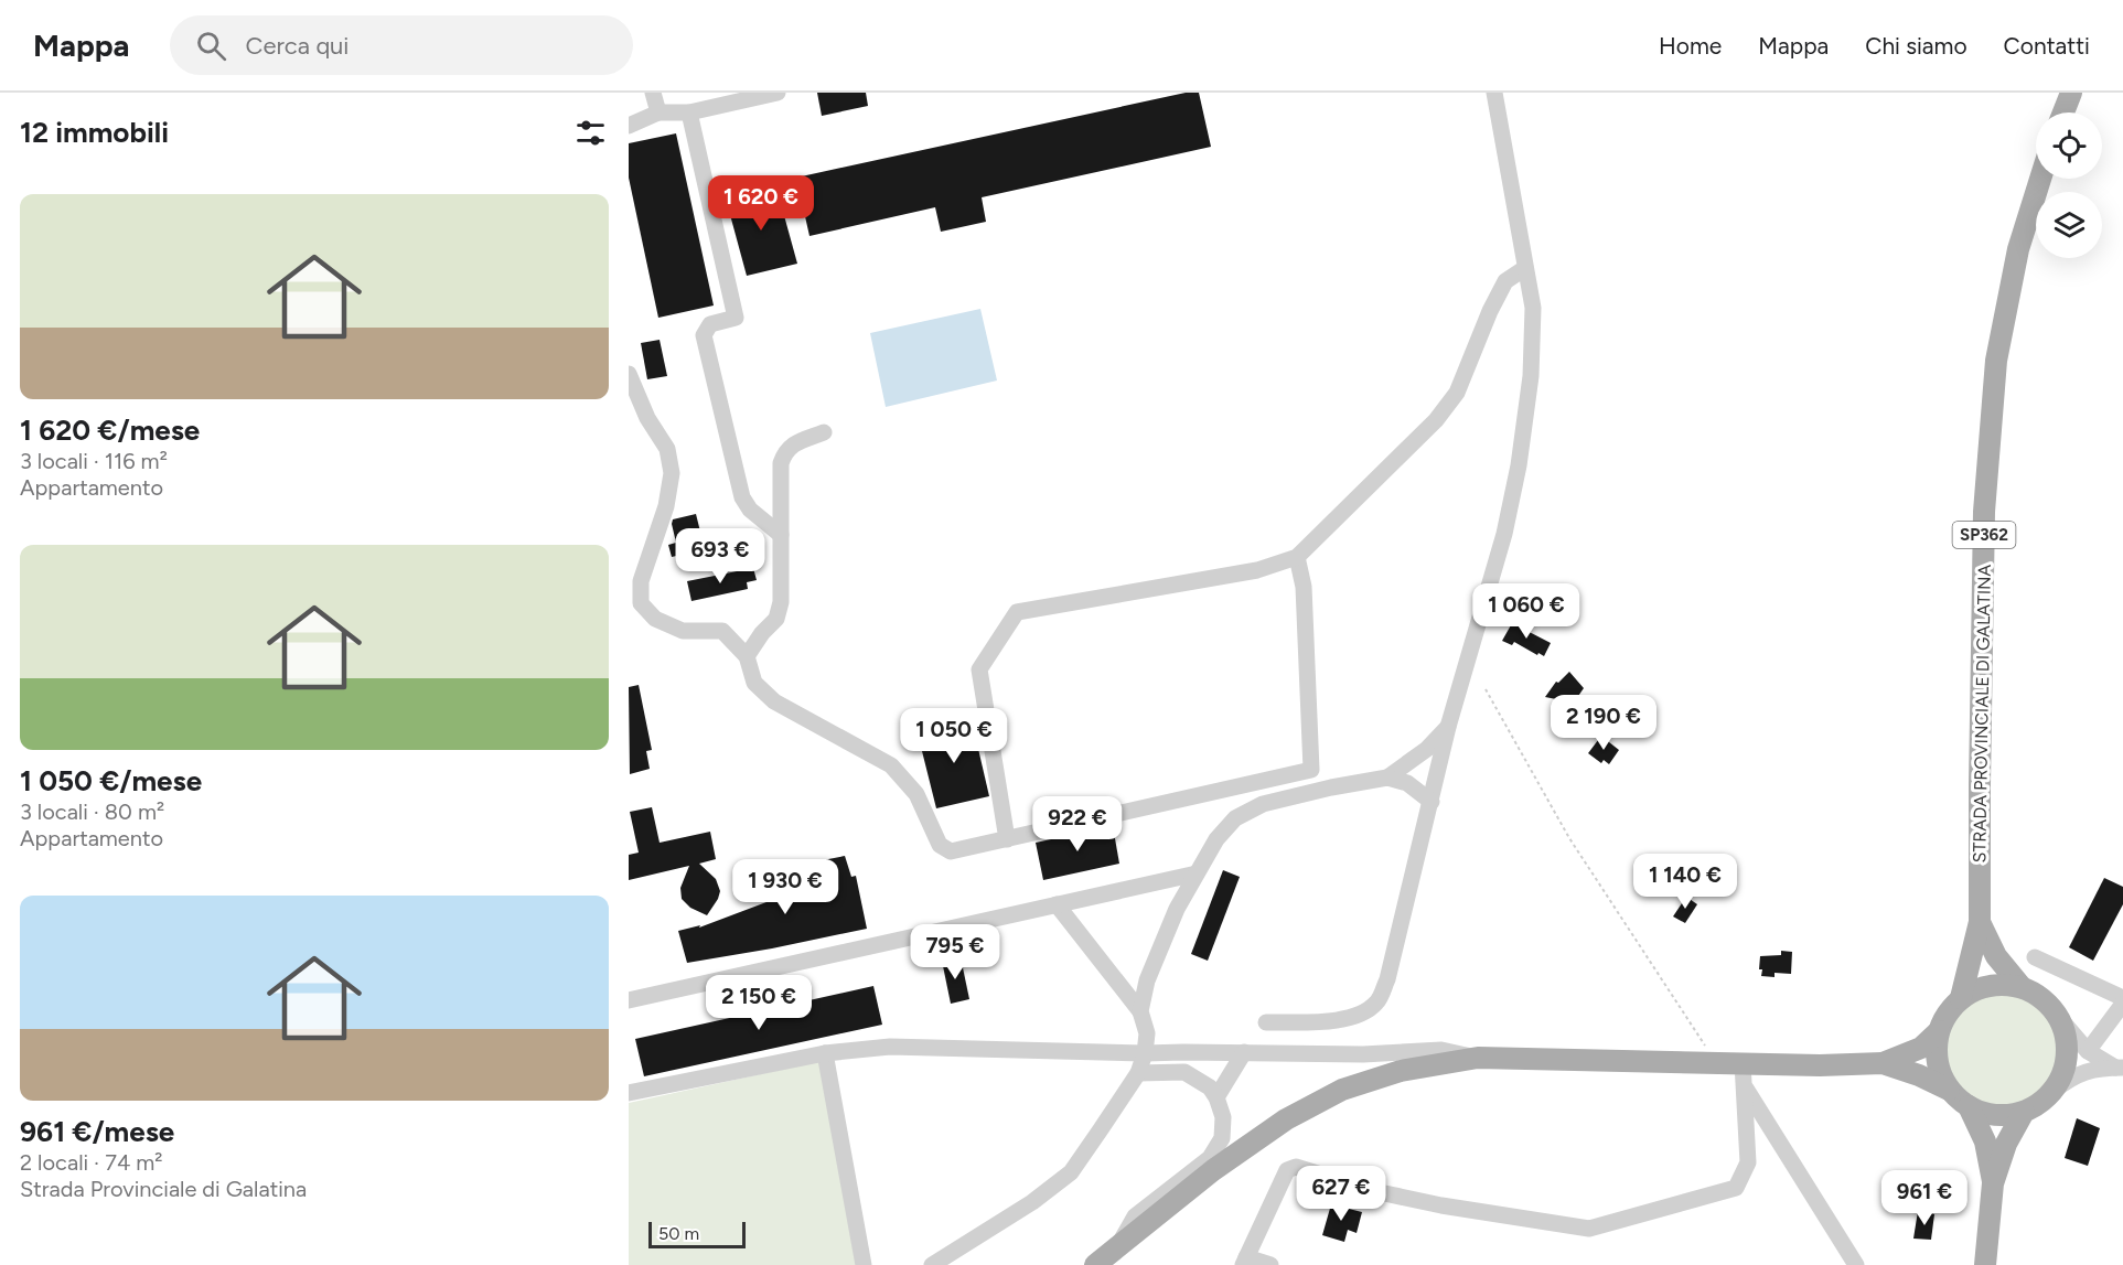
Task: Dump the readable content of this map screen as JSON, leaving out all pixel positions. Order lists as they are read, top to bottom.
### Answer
{
  "streets": {
    "main road": ["SP362", "STRADA PROVINCIALE DI GALATINA"]
  },
  "scale_bar": "50 m",
  "page": {
    "header": "Mappa",
    "search": "Cerca qui",
    "nav": [
      "Home",
      "Mappa",
      "Chi siamo",
      "Contatti"
    ],
    "heading": "12 immobili",
    "list": [
      {
        "name": "1 620 €/mese",
        "note": "3 locali · 116 m² · Appartamento"
      },
      {
        "name": "1 050 €/mese",
        "note": "3 locali · 80 m² · Appartamento"
      },
      {
        "name": "961 €/mese",
        "note": "2 locali · 74 m² · Strada Provinciale di Galatina"
      }
    ],
    "price": [
      "1 620 €",
      "693 €",
      "1 060 €",
      "2 190 €",
      "1 050 €",
      "922 €",
      "1 140 €",
      "1 930 €",
      "795 €",
      "2 150 €",
      "627 €",
      "961 €"
    ],
    "scale": "50 m"
  }
}
